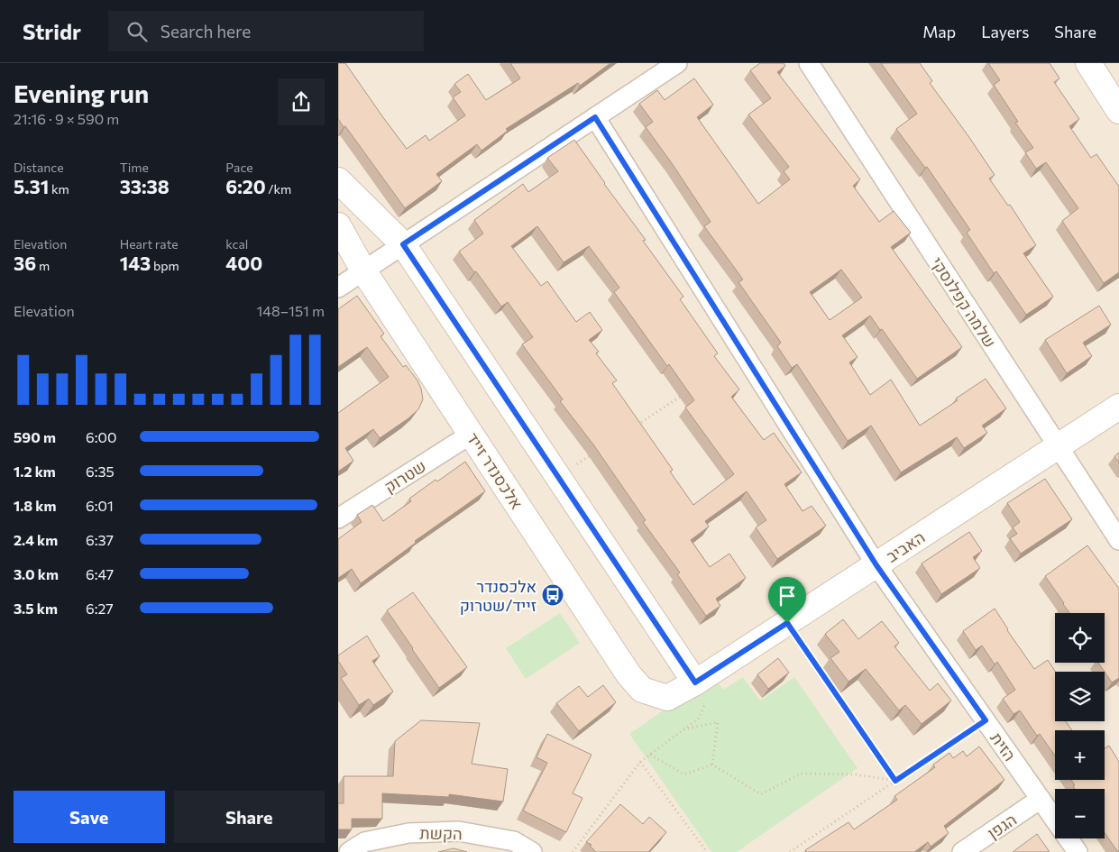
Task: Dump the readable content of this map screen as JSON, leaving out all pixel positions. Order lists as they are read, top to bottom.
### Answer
{
  "streets": {
    "street": [
      "שלמה קפלנסקי",
      "אלכסנדר זייד",
      "שטרוק",
      "האביב",
      "הזית",
      "הגפן",
      "הקשת"
    ]
  },
  "crossings": [
    ["שלמה קפלנסקי", "האביב"],
    ["אלכסנדר זייד", "שטרוק"],
    ["אלכסנדר זייד", "האביב"],
    ["האביב", "הזית"],
    ["הזית", "הגפן"]
  ],
  "places": {
    "bus stop": ["אלכסנדר זייד/שטרוק"]
  },
  "page": {
    "header": "Stridr",
    "search": "Search here",
    "nav": ["Map", "Layers", "Share"],
    "heading": ["Evening run", "21:16 · 9 × 590 m"],
    "stats": [
      ["Distance", "5.31 km"],
      ["Time", "33:38"],
      ["Pace", "6:20 /km"],
      ["Elevation", "36 m"],
      ["Heart rate", "143 bpm"],
      ["kcal", "400"]
    ],
    "chart": ["Elevation", "148–151 m"],
    "list": [
      {
        "name": "590 m",
        "note": "6:00"
      },
      {
        "name": "1.2 km",
        "note": "6:35"
      },
      {
        "name": "1.8 km",
        "note": "6:01"
      },
      {
        "name": "2.4 km",
        "note": "6:37"
      },
      {
        "name": "3.0 km",
        "note": "6:47"
      },
      {
        "name": "3.5 km",
        "note": "6:27"
      }
    ],
    "map_buttons": ["+", "−"],
    "buttons": ["Save", "Share"]
  }
}
